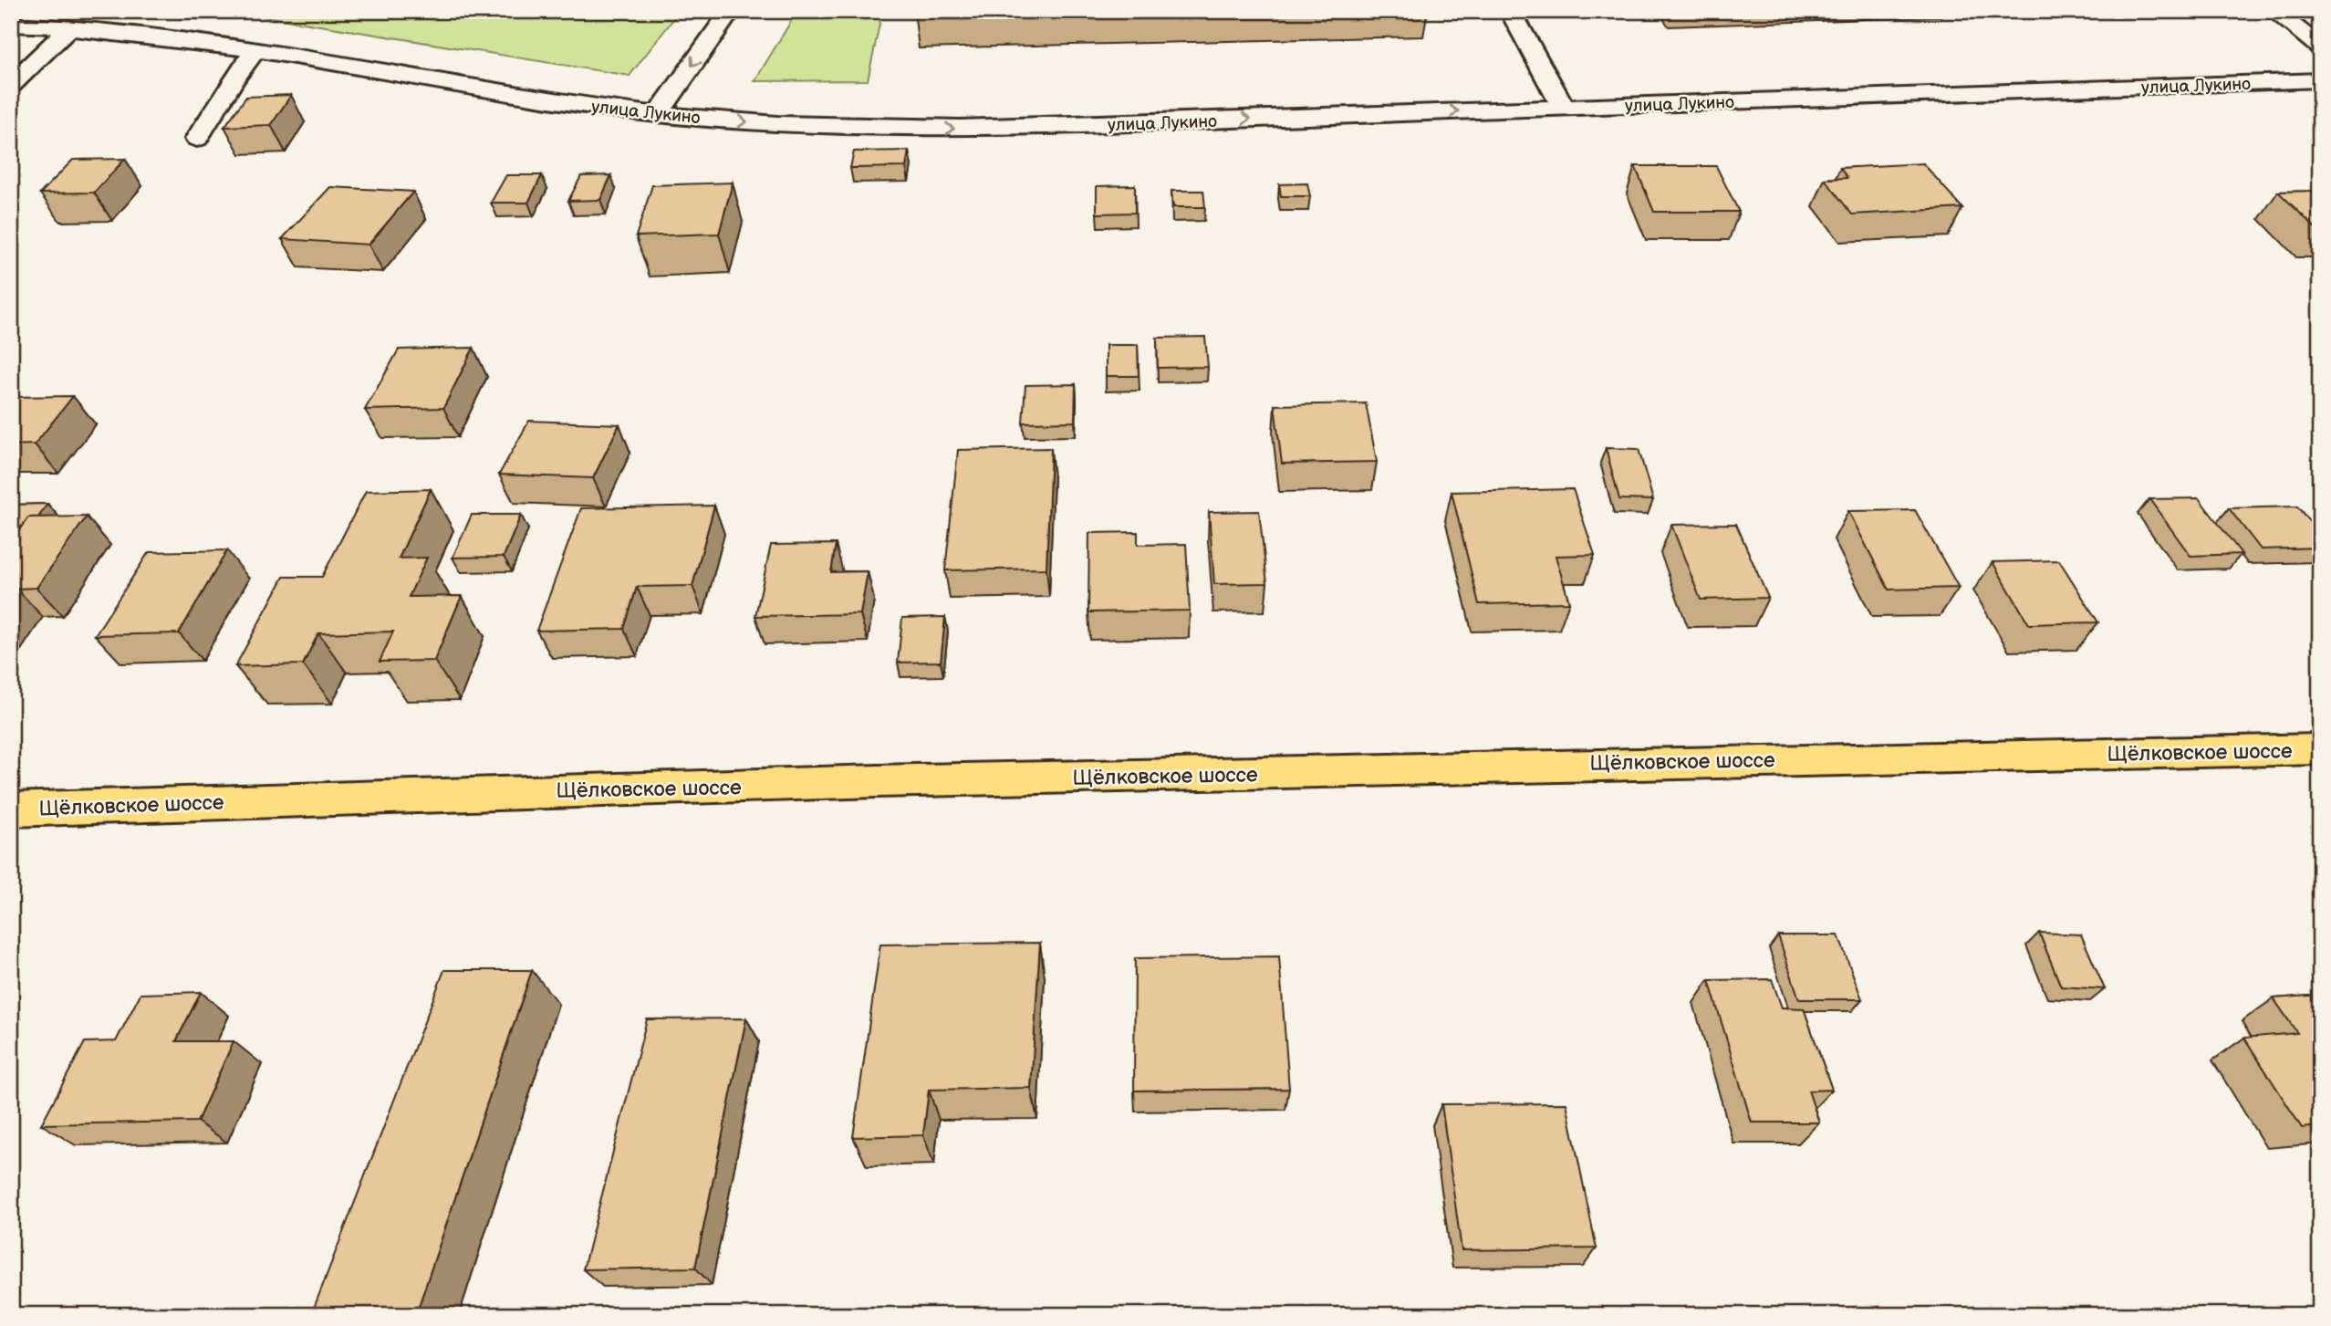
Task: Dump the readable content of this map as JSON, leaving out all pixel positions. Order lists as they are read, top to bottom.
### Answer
{
  "streets": {
    "main road": ["Щёлковское шоссе"],
    "street": ["улица Лукино"]
  },
  "one_way": ["улица Лукино"]
}
